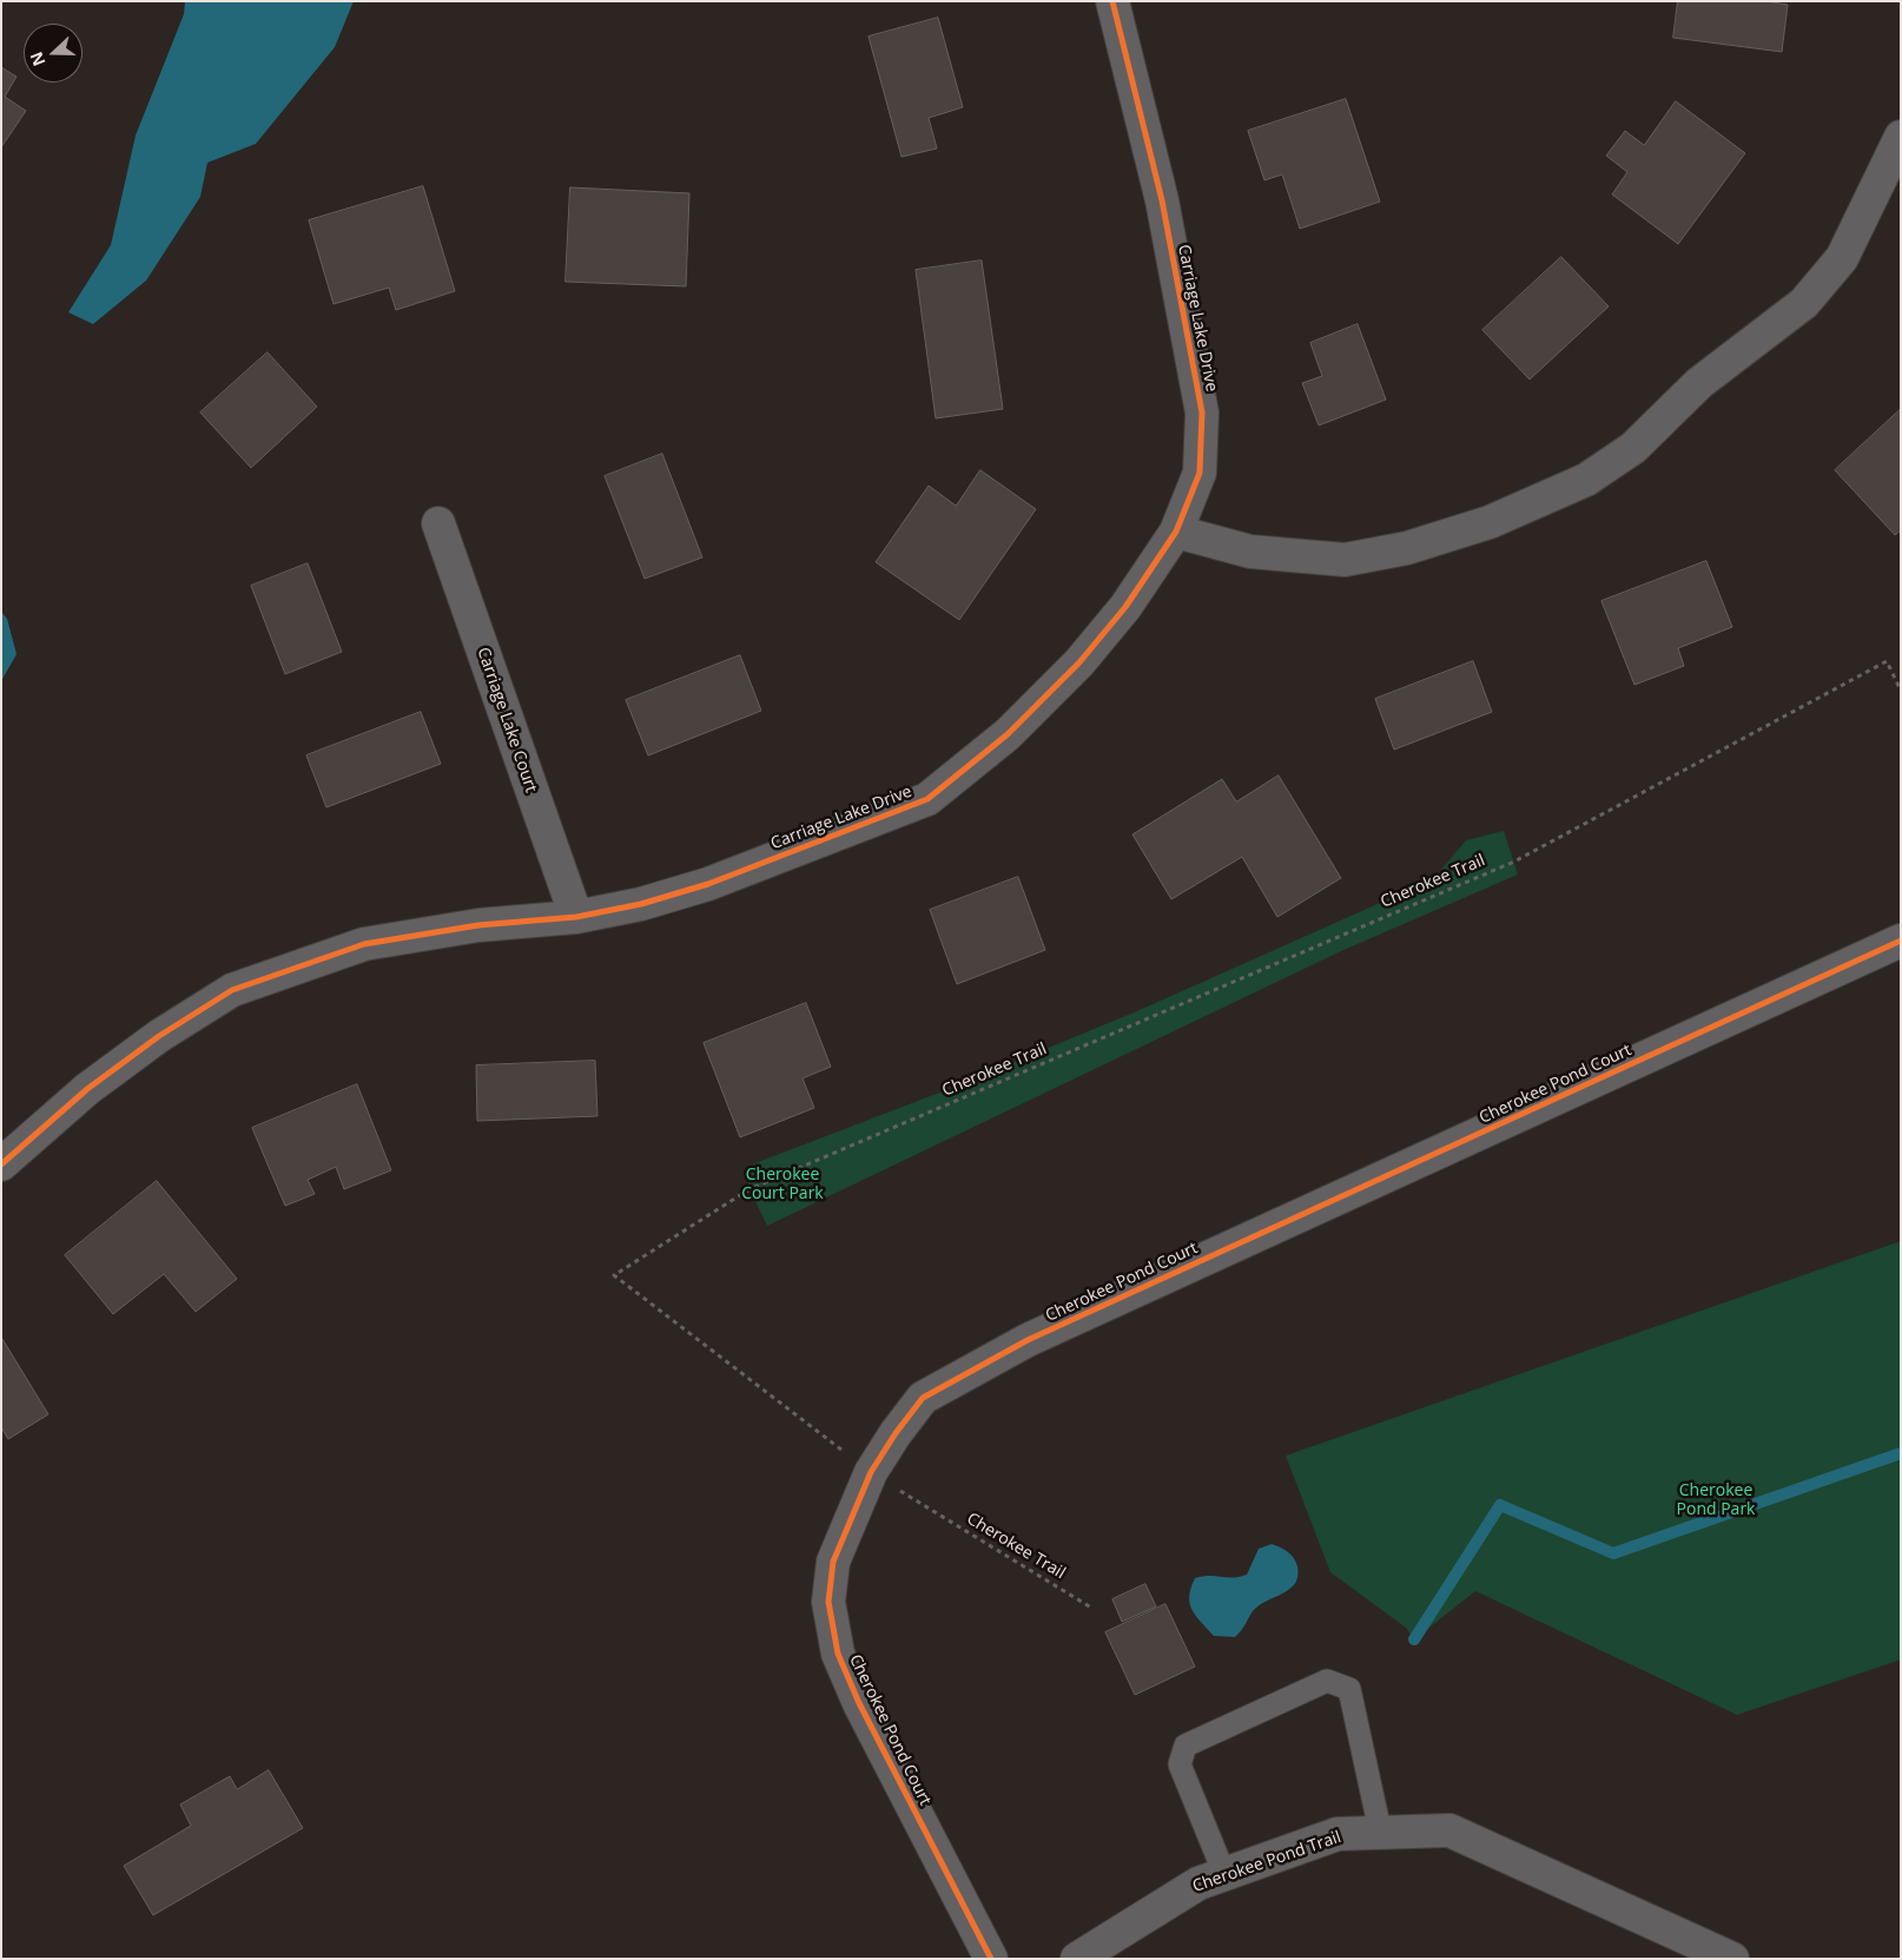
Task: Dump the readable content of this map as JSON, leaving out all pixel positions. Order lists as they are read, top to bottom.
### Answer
{
  "streets": {
    "street": [
      "Carriage Lake Drive",
      "Carriage Lake Court",
      "Cherokee Pond Court",
      "Cherokee Pond Trail"
    ],
    "path": ["Cherokee Trail"]
  },
  "crossings": [
    ["Carriage Lake Drive", "Carriage Lake Court"],
    ["Cherokee Trail", "Cherokee Pond Court"]
  ],
  "parks": ["Cherokee Court Park", "Cherokee Pond Park"],
  "north": "left"
}
